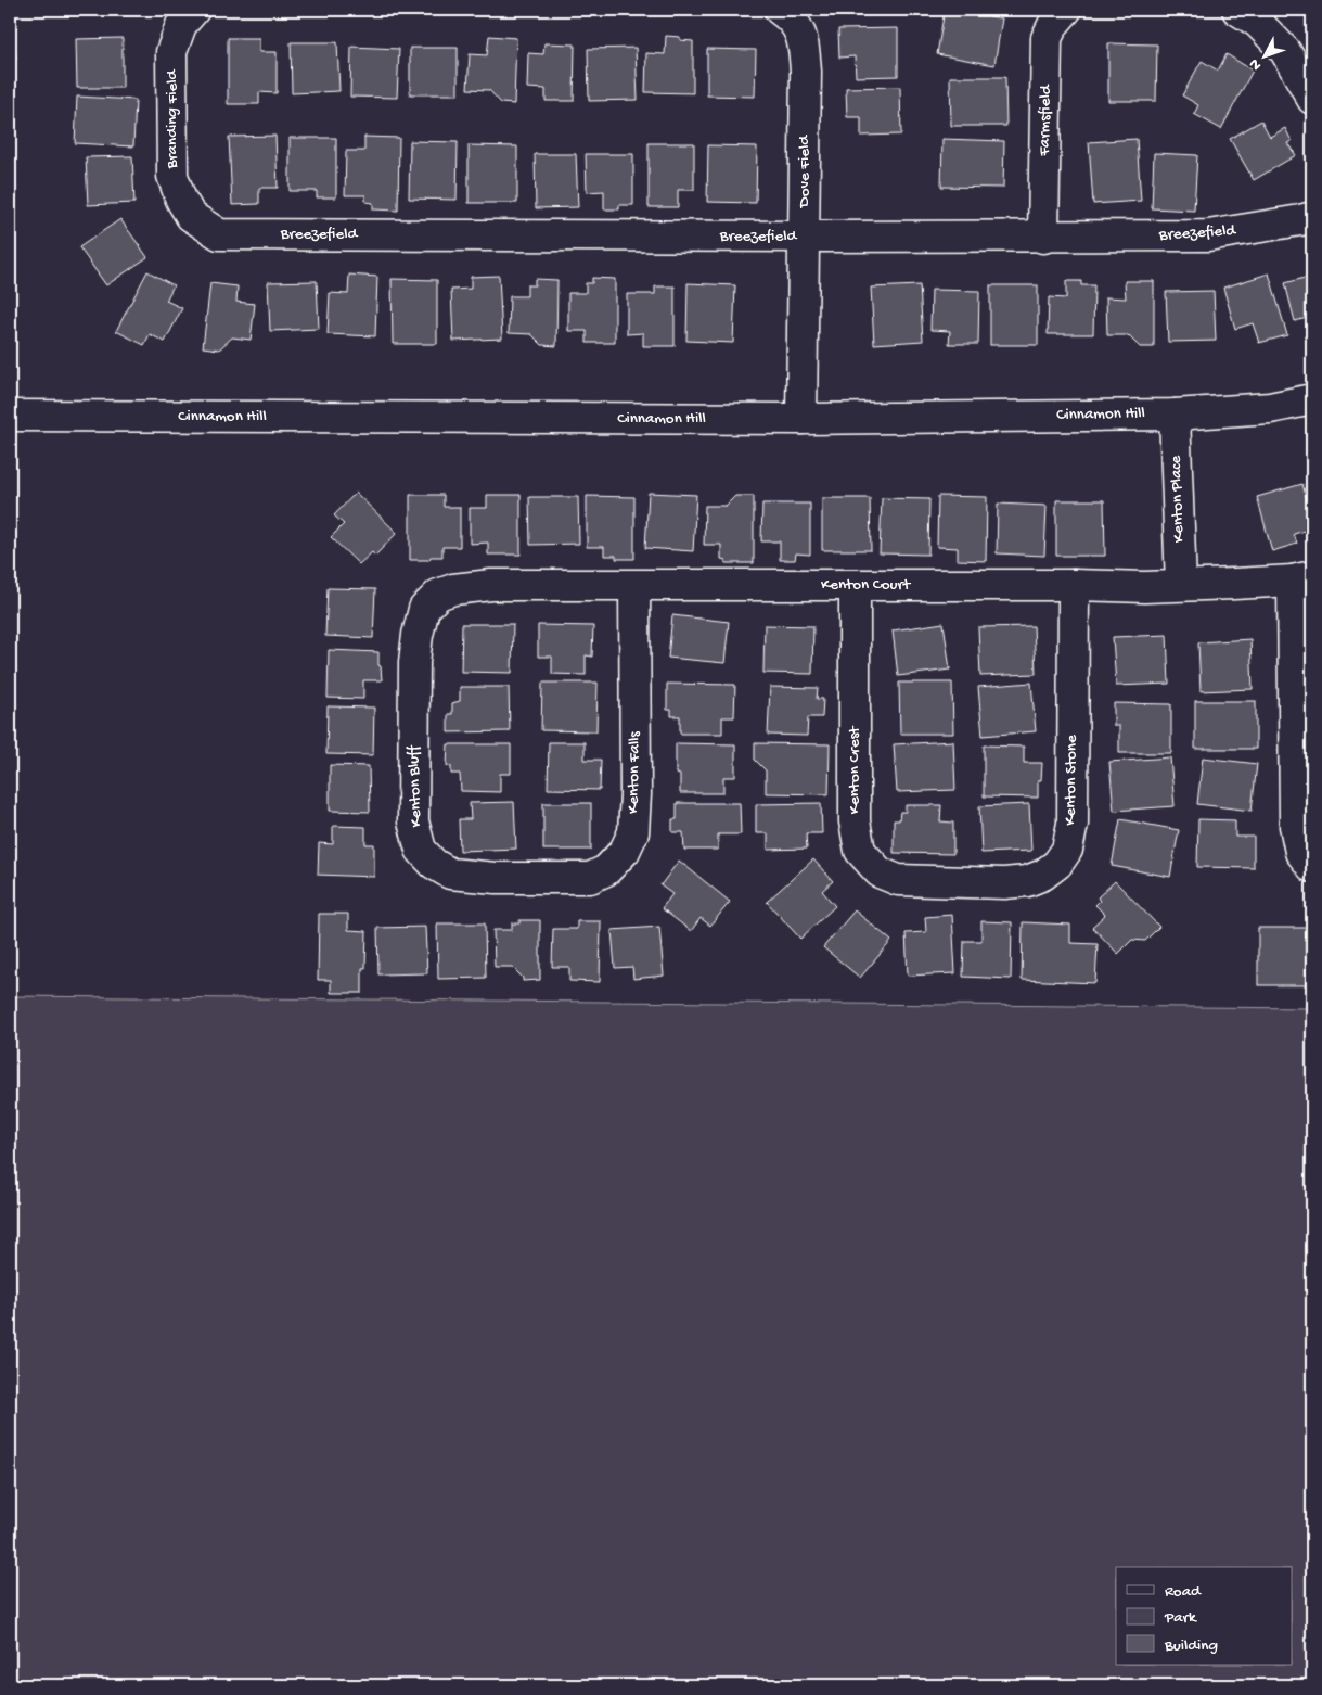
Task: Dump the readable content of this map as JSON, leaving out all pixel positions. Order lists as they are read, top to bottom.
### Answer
{
  "streets": {
    "street": [
      "Branding Field",
      "Farmsfield",
      "Dove Field",
      "Breezefield",
      "Cinnamon Hill",
      "Kenton Place",
      "Kenton Court",
      "Kenton Crest",
      "Kenton Falls",
      "Kenton Stone",
      "Kenton Bluff"
    ]
  },
  "crossings": [
    ["Branding Field", "Breezefield"],
    ["Farmsfield", "Breezefield"],
    ["Dove Field", "Breezefield"],
    ["Dove Field", "Cinnamon Hill"],
    ["Cinnamon Hill", "Kenton Place"],
    ["Kenton Place", "Kenton Court"],
    ["Kenton Court", "Kenton Crest"],
    ["Kenton Court", "Kenton Falls"],
    ["Kenton Court", "Kenton Stone"],
    ["Kenton Court", "Kenton Bluff"],
    ["Kenton Crest", "Kenton Stone"],
    ["Kenton Falls", "Kenton Bluff"]
  ],
  "legend": ["Road", "Park", "Building"],
  "north": "bottom left"
}
